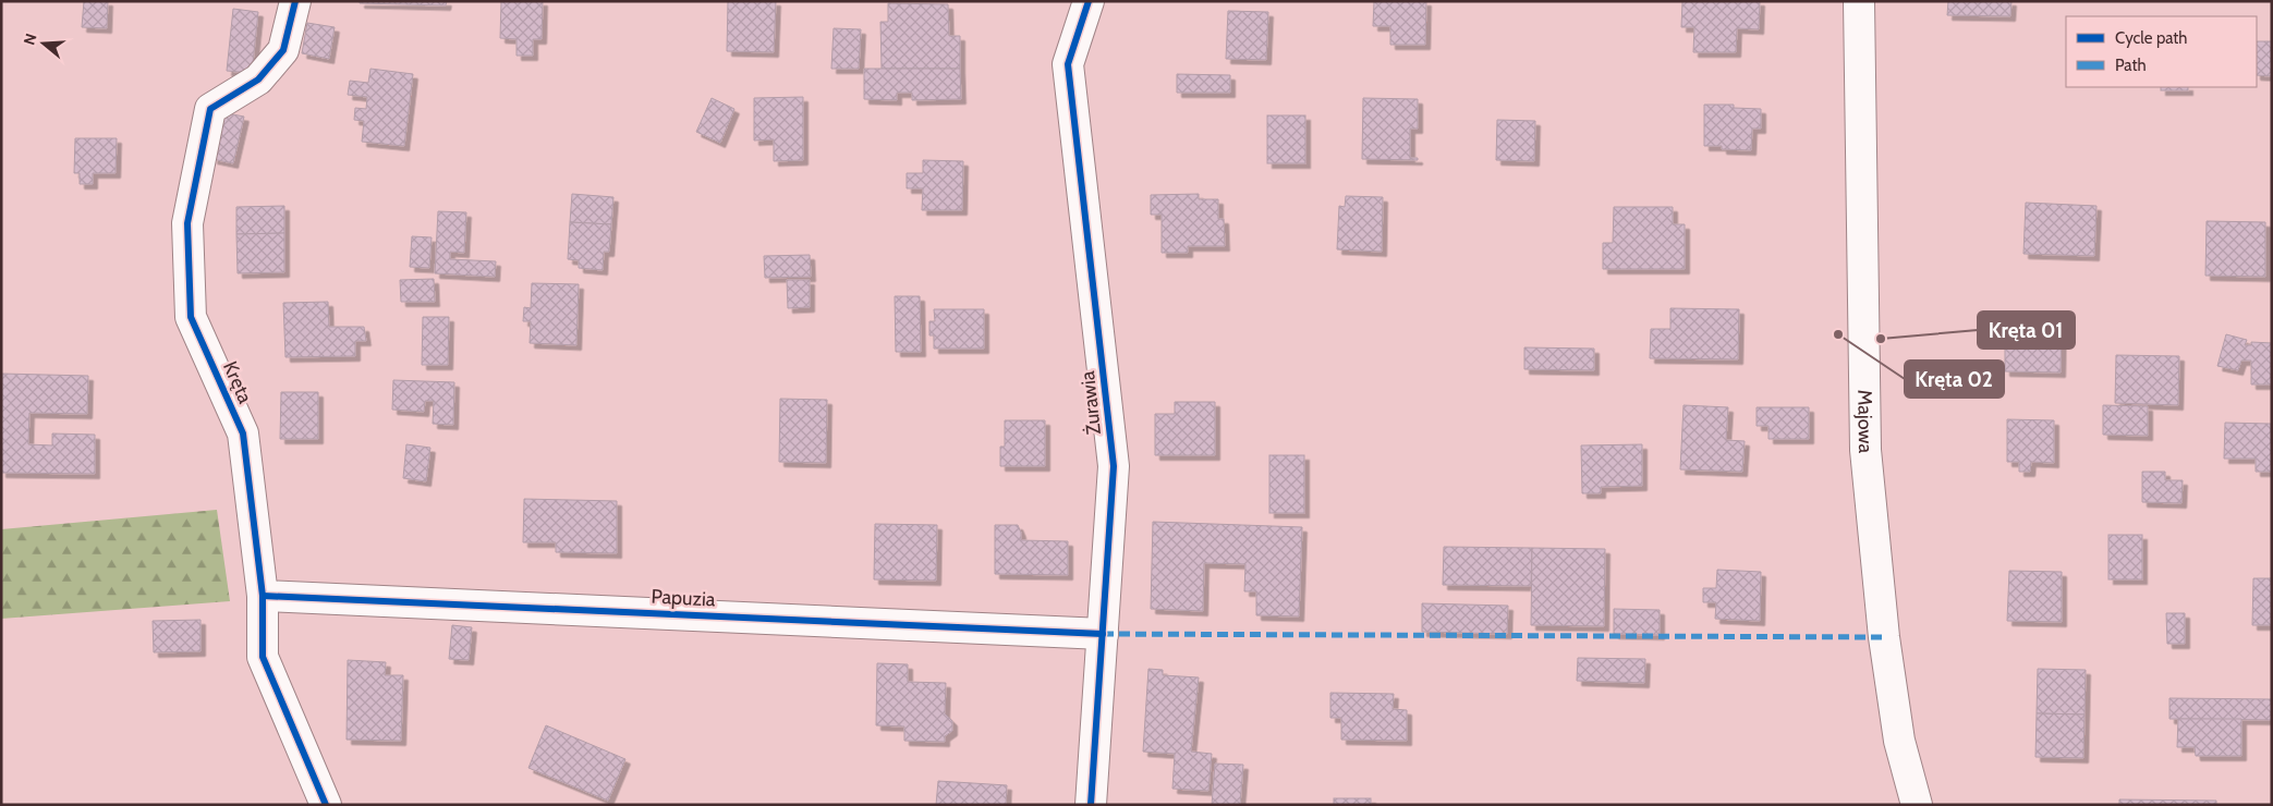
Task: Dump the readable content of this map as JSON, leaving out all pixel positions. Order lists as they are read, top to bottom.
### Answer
{
  "streets": {
    "street": [
      "Kręta",
      "Żurawia",
      "Majowa",
      "Papuzia"
    ]
  },
  "crossings": [
    ["Kręta", "Papuzia"],
    ["Żurawia", "Papuzia"]
  ],
  "places": ["Kręta 02", "Kręta 01"],
  "legend": ["Cycle path", "Path"],
  "north": "left"
}
